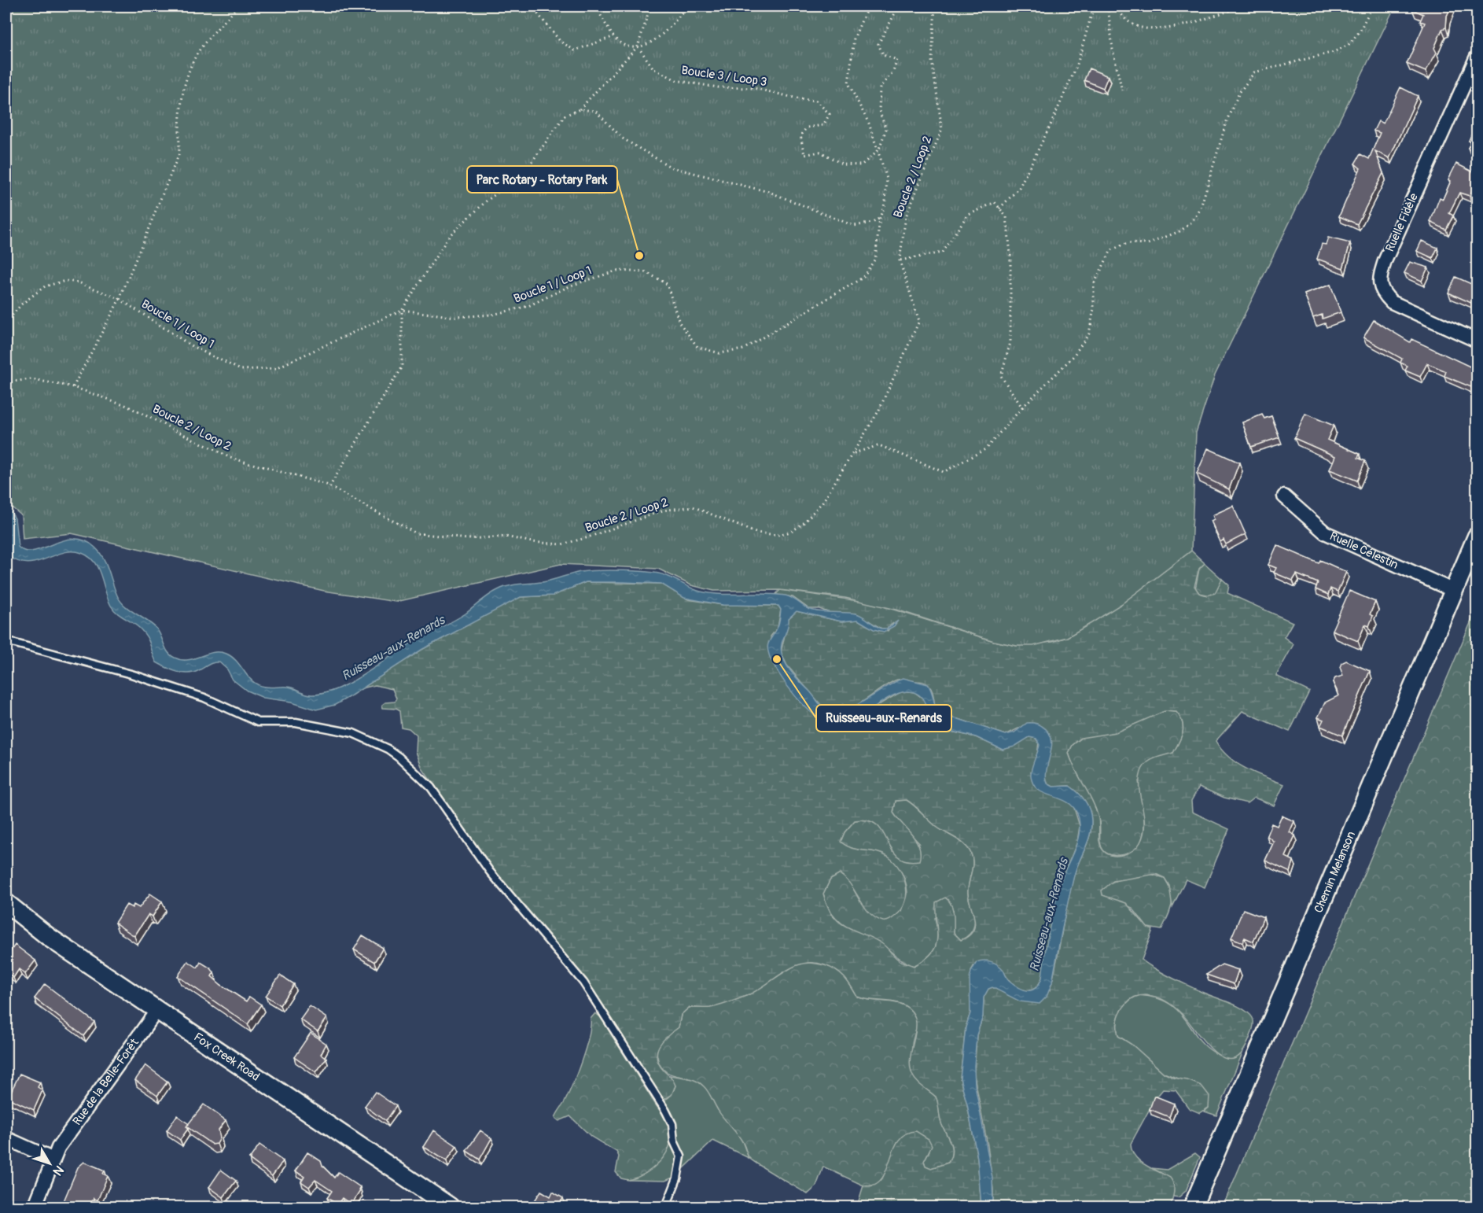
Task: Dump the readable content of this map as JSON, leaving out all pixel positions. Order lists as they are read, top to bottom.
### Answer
{
  "streets": {
    "street": [
      "Ruelle Fidèle",
      "Ruelle Célestin",
      "Chemin Melanson",
      "Fox Creek Road",
      "Rue de la Belle-Forêt"
    ],
    "path": ["Boucle 3 / Loop 3", "Boucle 2 / Loop 2", "Boucle 1 / Loop 1"]
  },
  "crossings": [
    ["Boucle 3 / Loop 3", "Boucle 1 / Loop 1"],
    ["Ruelle Célestin", "Chemin Melanson"],
    ["Fox Creek Road", "Rue de la Belle-Forêt"]
  ],
  "water": ["Ruisseau-aux-Renards"],
  "places": ["Parc Rotary - Rotary Park", "Ruisseau-aux-Renards"],
  "north": "bottom right"
}
